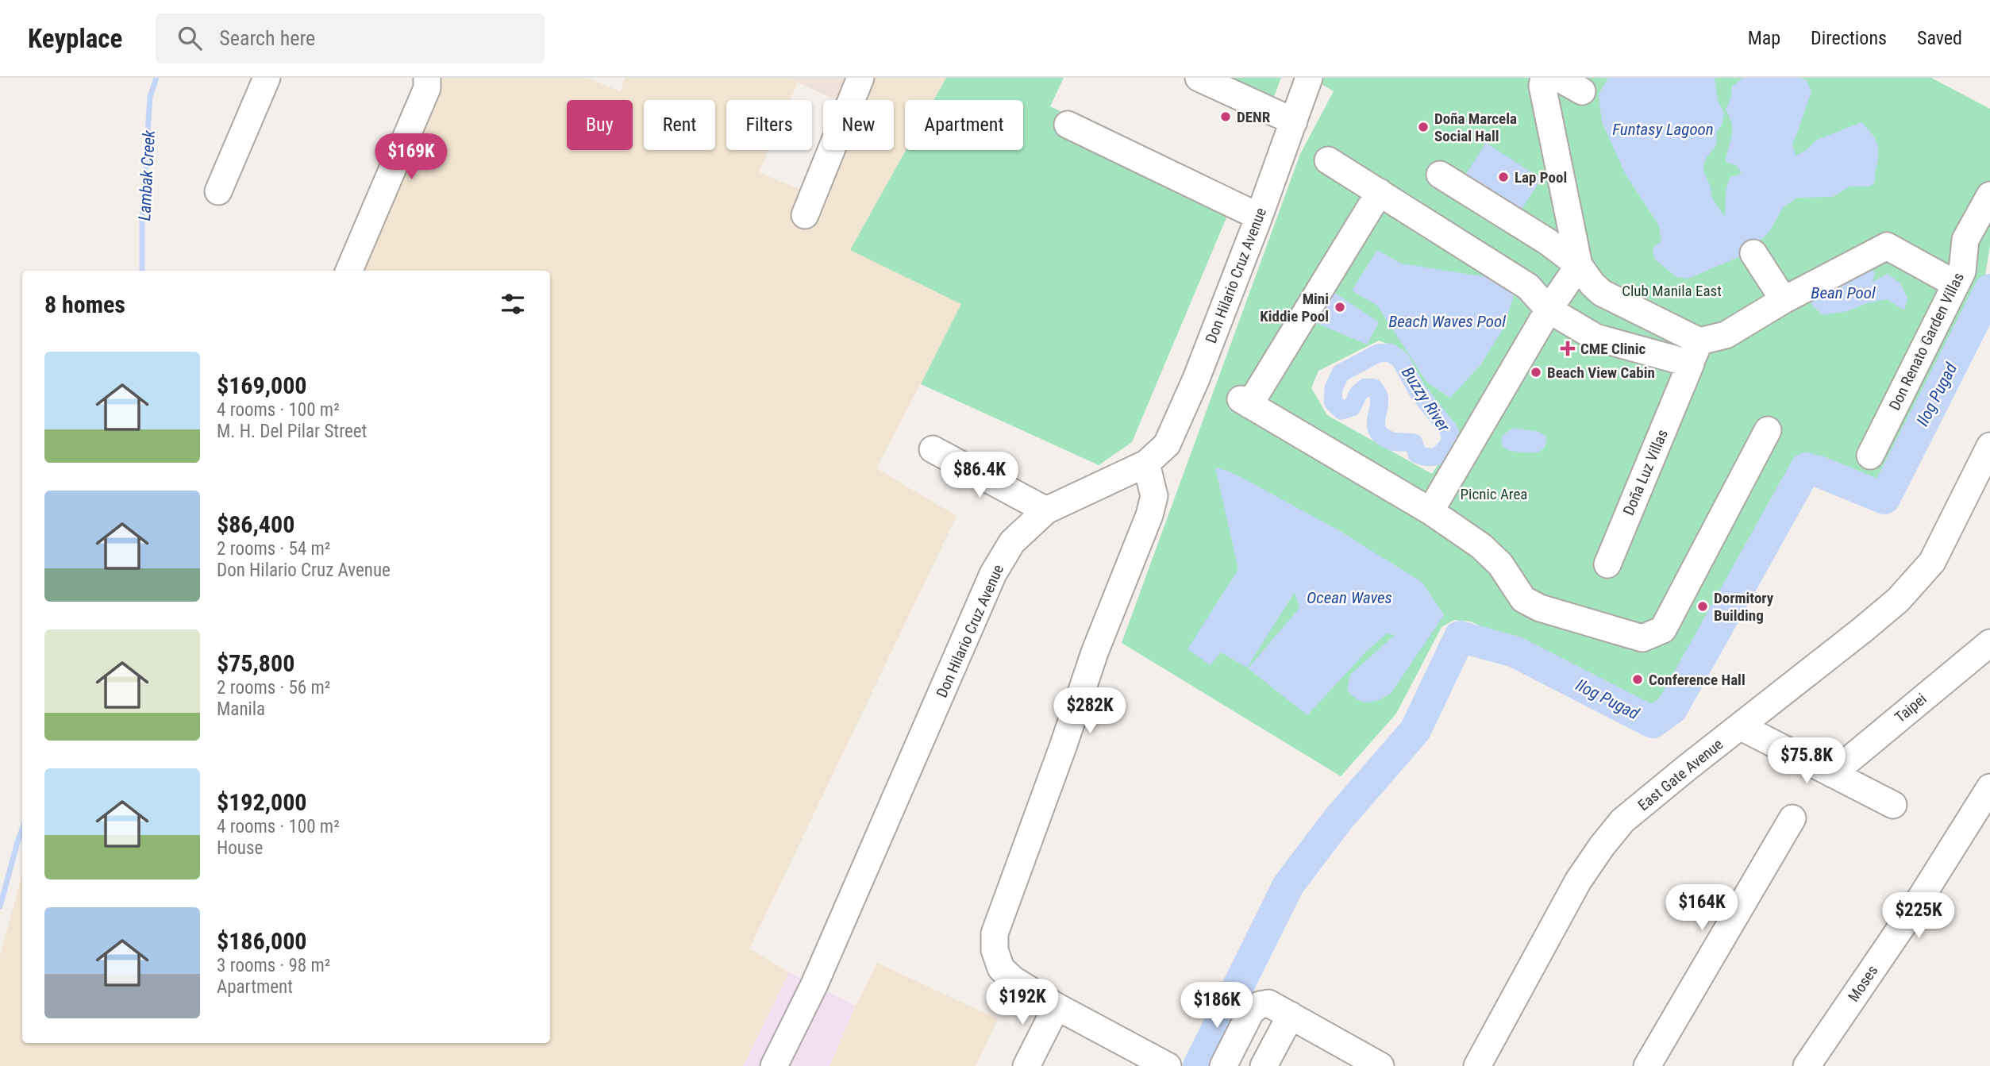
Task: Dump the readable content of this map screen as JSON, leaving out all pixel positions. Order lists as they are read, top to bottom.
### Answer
{
  "streets": {
    "street": [
      "Don Hilario Cruz Avenue",
      "Don Renato Garden Villas",
      "Doña Luz Villas",
      "Taipei",
      "East Gate Avenue",
      "Moses"
    ]
  },
  "water": [
    "Funtasy Lagoon",
    "Lambak Creek",
    "Bean Pool",
    "Beach Waves Pool",
    "Ilog Pugad",
    "Buzzy River",
    "Ocean Waves"
  ],
  "parks": ["Club Manila East", "Picnic Area"],
  "places": {
    "other": [
      "DENR",
      "Doña Marcela Social Hall",
      "Lap Pool",
      "Mini Kiddie Pool",
      "Beach View Cabin",
      "Dormitory Building",
      "Conference Hall"
    ],
    "health": ["CME Clinic"]
  },
  "page": {
    "header": "Keyplace",
    "search": "Search here",
    "nav": ["Map", "Directions", "Saved"],
    "chip": [
      "Buy",
      "Rent",
      "Filters",
      "New",
      "Apartment"
    ],
    "price": [
      "$169K",
      "$86.4K",
      "$282K",
      "$75.8K",
      "$164K",
      "$225K",
      "$192K",
      "$186K"
    ],
    "heading": "8 homes",
    "list": [
      {
        "name": "$169,000",
        "note": "4 rooms · 100 m² · M. H. Del Pilar Street"
      },
      {
        "name": "$86,400",
        "note": "2 rooms · 54 m² · Don Hilario Cruz Avenue"
      },
      {
        "name": "$75,800",
        "note": "2 rooms · 56 m² · Manila"
      },
      {
        "name": "$192,000",
        "note": "4 rooms · 100 m² · House"
      },
      {
        "name": "$186,000",
        "note": "3 rooms · 98 m² · Apartment"
      }
    ]
  }
}
